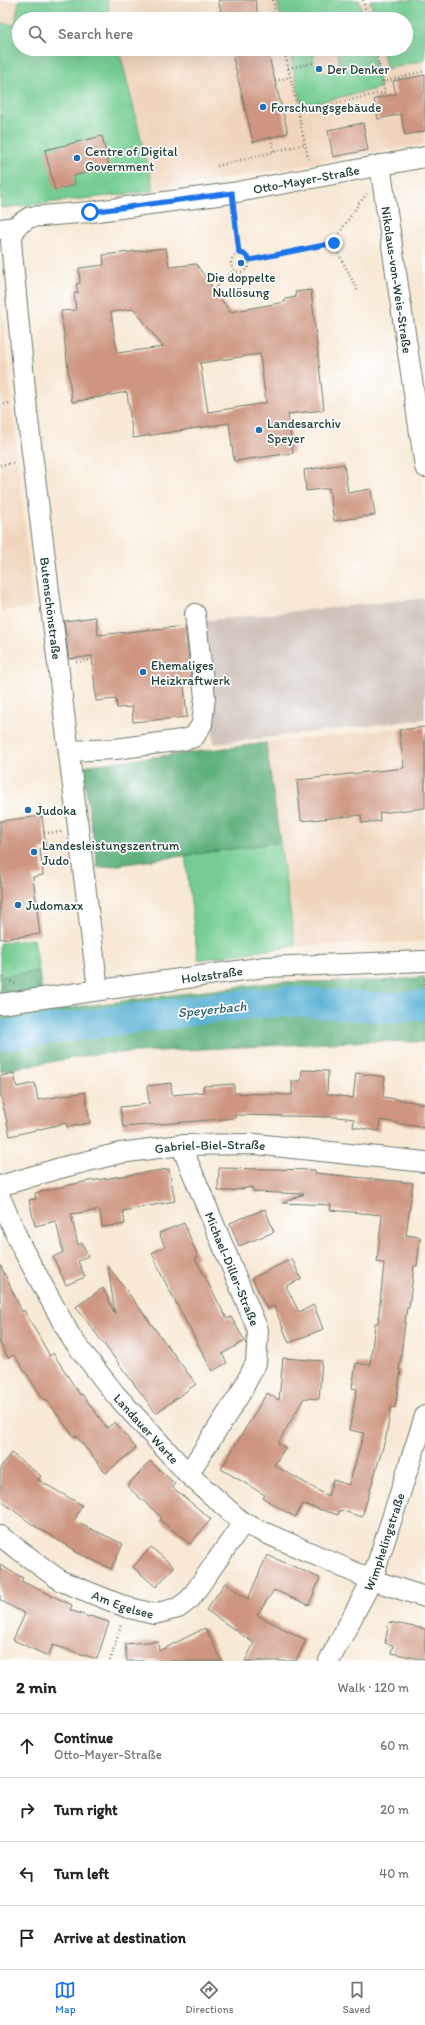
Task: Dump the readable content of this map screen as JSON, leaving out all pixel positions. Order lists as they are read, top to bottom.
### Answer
{
  "streets": {
    "street": [
      "Otto-Mayer-Straße",
      "Nikolaus-von-Weis-Straße",
      "Butenschönstraße",
      "Holzstraße",
      "Gabriel-Biel-Straße",
      "Michael-Diller-Straße",
      "Landauer Warte",
      "Wimphelingstraße",
      "Am Egelsee"
    ]
  },
  "crossings": [
    ["Otto-Mayer-Straße", "Nikolaus-von-Weis-Straße"],
    ["Otto-Mayer-Straße", "Butenschönstraße"],
    ["Butenschönstraße", "Holzstraße"],
    ["Gabriel-Biel-Straße", "Michael-Diller-Straße"],
    ["Michael-Diller-Straße", "Landauer Warte"],
    ["Landauer Warte", "Wimphelingstraße"],
    ["Landauer Warte", "Am Egelsee"]
  ],
  "water": ["Speyerbach"],
  "places": [
    "Der Denker",
    "Forschungsgebäude",
    "Centre of Digital Government",
    "Die doppelte Nullösung",
    "Landesarchiv Speyer",
    "Ehemaliges Heizkraftwerk",
    "Judoka",
    "Landesleistungszentrum Judo",
    "Judomaxx"
  ],
  "page": {
    "search": "Search here",
    "heading": ["2 min", "Walk · 120 m"],
    "list": [
      ["Continue", "Otto-Mayer-Straße", "60 m"],
      ["Turn right", "20 m"],
      ["Turn left", "40 m"],
      "Arrive at destination"
    ],
    "nav": ["Map", "Directions", "Saved"]
  }
}
